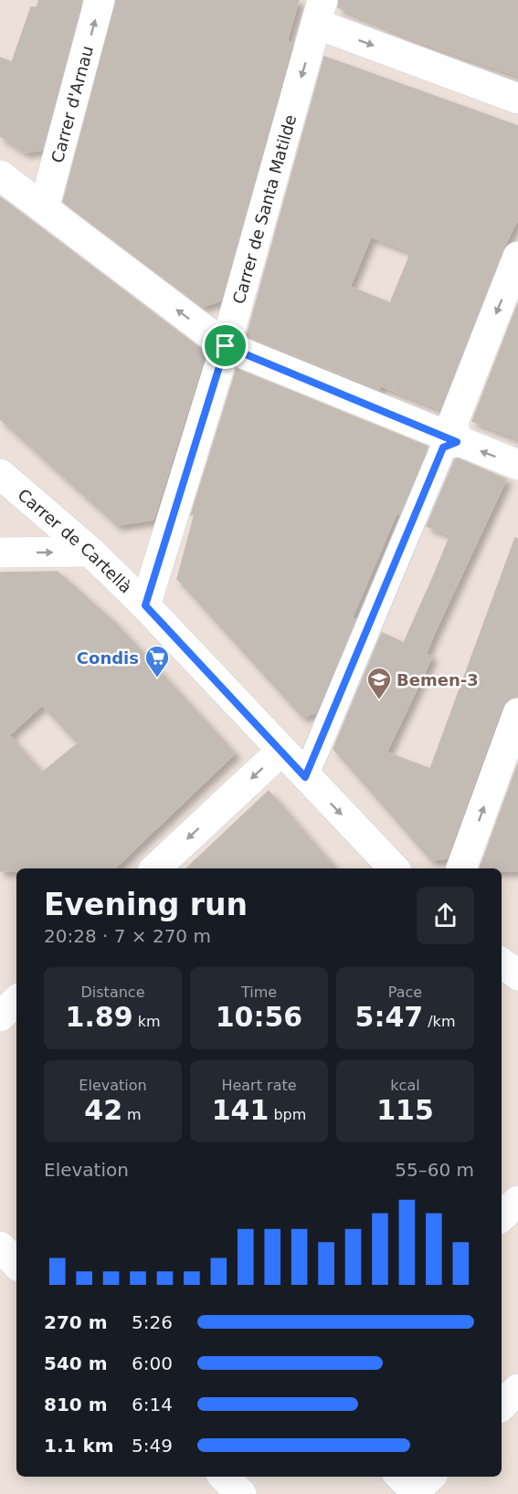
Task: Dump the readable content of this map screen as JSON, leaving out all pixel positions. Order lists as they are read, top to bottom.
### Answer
{
  "streets": {
    "street": ["Carrer d'Arnau", "Carrer de Santa Matilde", "Carrer de Cartellà"]
  },
  "crossings": [
    ["Carrer de Santa Matilde", "Carrer de Cartellà"]
  ],
  "one_way": ["Carrer d'Arnau"],
  "places": {
    "supermarket": ["Condis"],
    "school or university": ["Bemen-3"]
  },
  "page": {
    "heading": ["Evening run", "20:28 · 7 × 270 m"],
    "stats": [
      ["Distance", "1.89 km"],
      ["Time", "10:56"],
      ["Pace", "5:47 /km"],
      ["Elevation", "42 m"],
      ["Heart rate", "141 bpm"],
      ["kcal", "115"]
    ],
    "chart": ["Elevation", "55–60 m"],
    "list": [
      {
        "name": "270 m",
        "note": "5:26"
      },
      {
        "name": "540 m",
        "note": "6:00"
      },
      {
        "name": "810 m",
        "note": "6:14"
      },
      {
        "name": "1.1 km",
        "note": "5:49"
      }
    ]
  }
}
